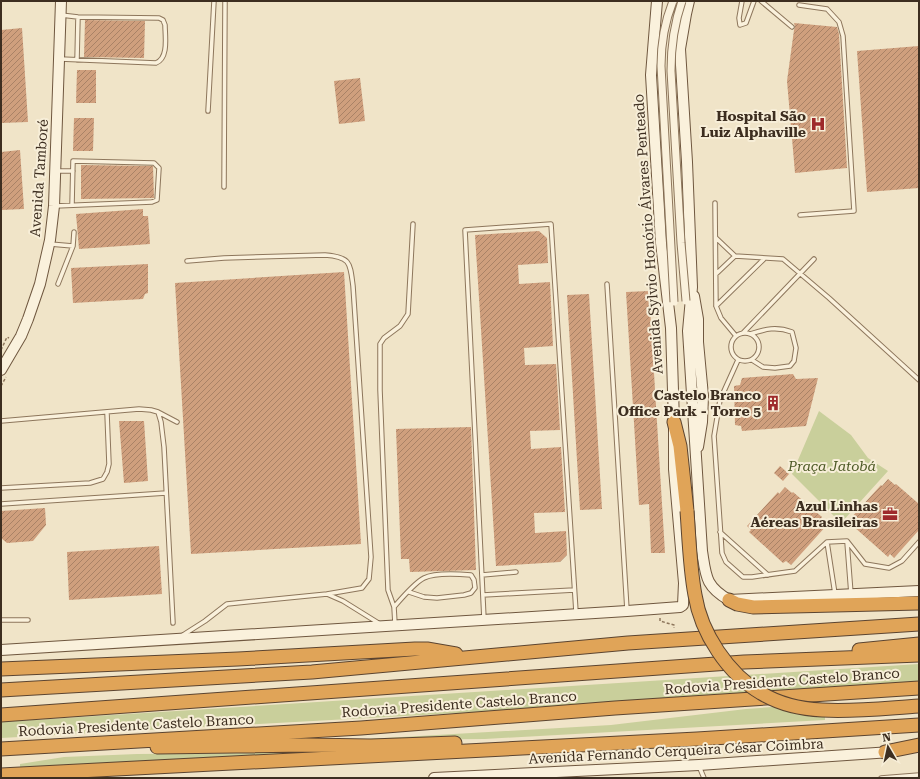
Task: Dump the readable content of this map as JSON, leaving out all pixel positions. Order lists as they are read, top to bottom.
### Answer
{
  "streets": {
    "highway": ["Rodovia Presidente Castelo Branco"],
    "street": ["Avenida Tamboré", "Avenida Sylvio Honório Álvares Penteado", "Avenida Fernando Cerqueira César Coimbra"]
  },
  "parks": ["Praça Jatobá"],
  "places": {
    "hospital": ["Hospital São Luiz Alphaville"],
    "building": ["Castelo Branco Office Park - Torre 5"],
    "office": ["Azul Linhas Aéreas Brasileiras"]
  },
  "north": "top"
}
